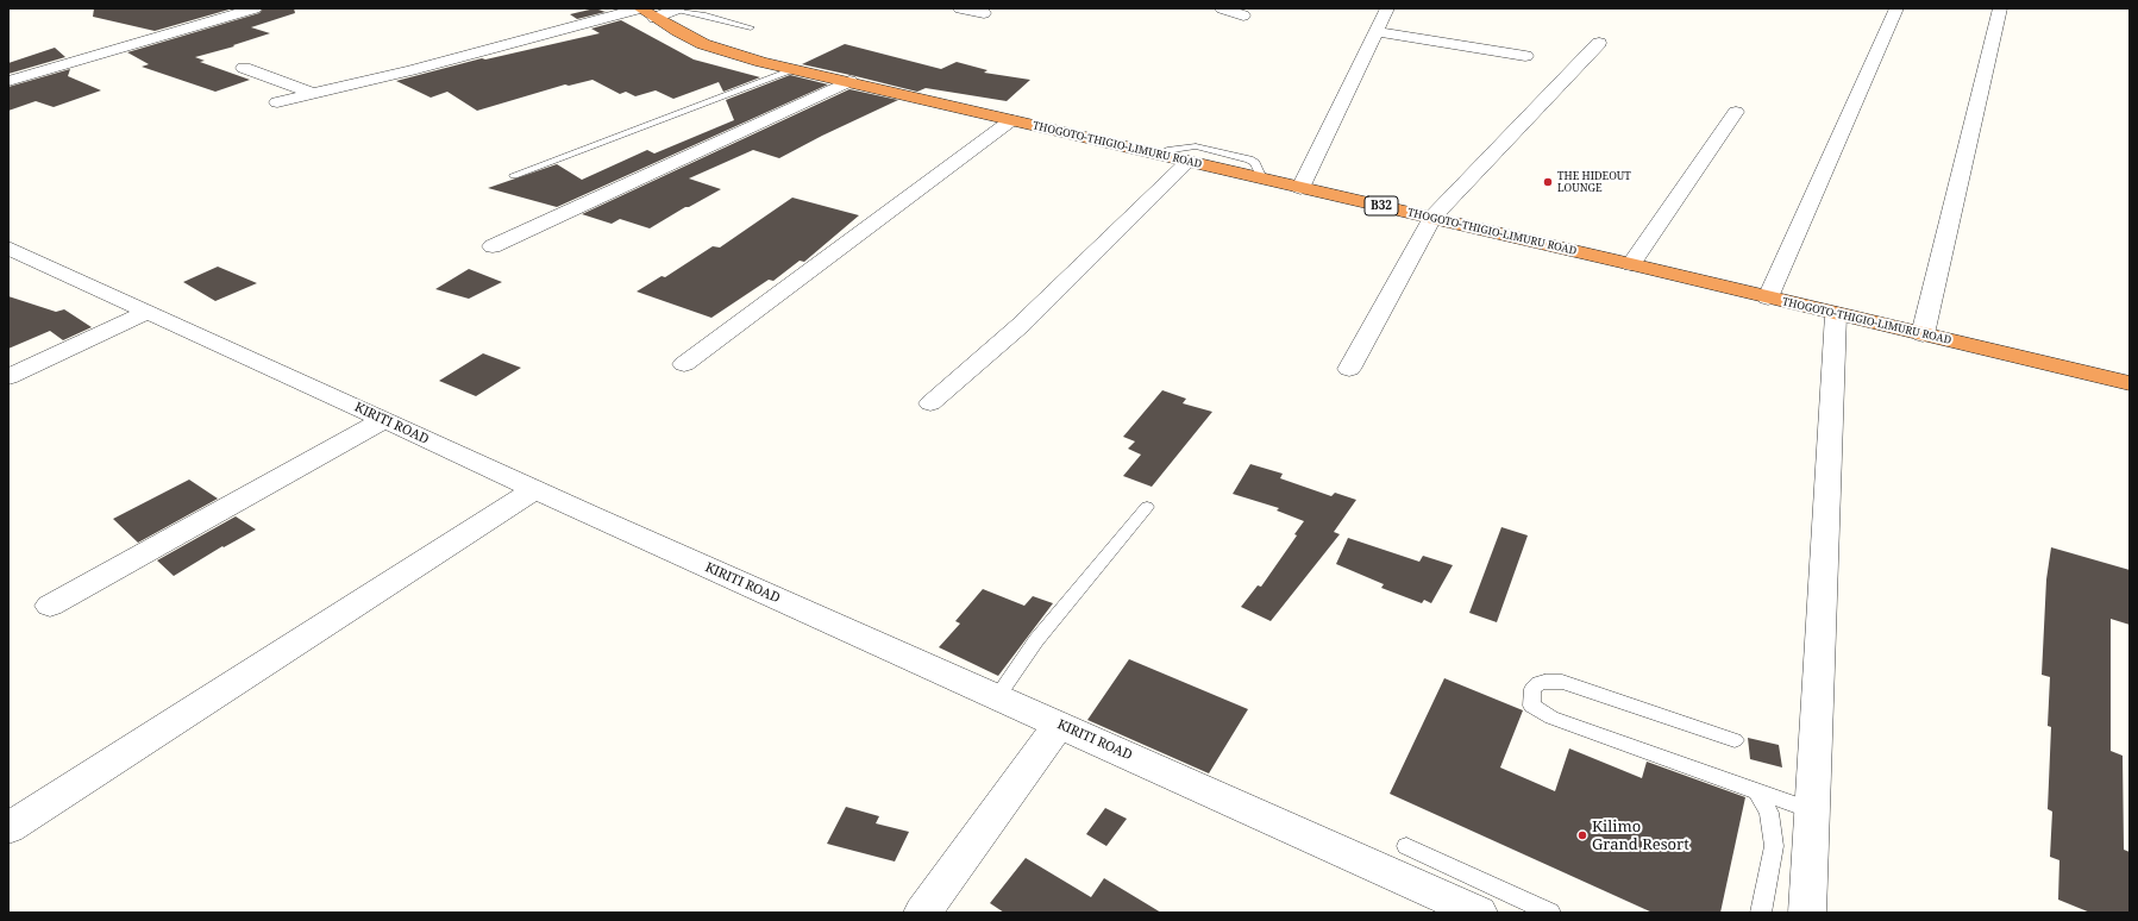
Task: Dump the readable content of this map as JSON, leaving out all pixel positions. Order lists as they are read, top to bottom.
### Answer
{
  "streets": {
    "highway": ["THOGOTO-THIGIO-LIMURU ROAD", "B32"],
    "street": ["KIRITI ROAD"]
  },
  "places": ["THE HIDEOUT LOUNGE", "Kilimo Grand Resort"]
}
